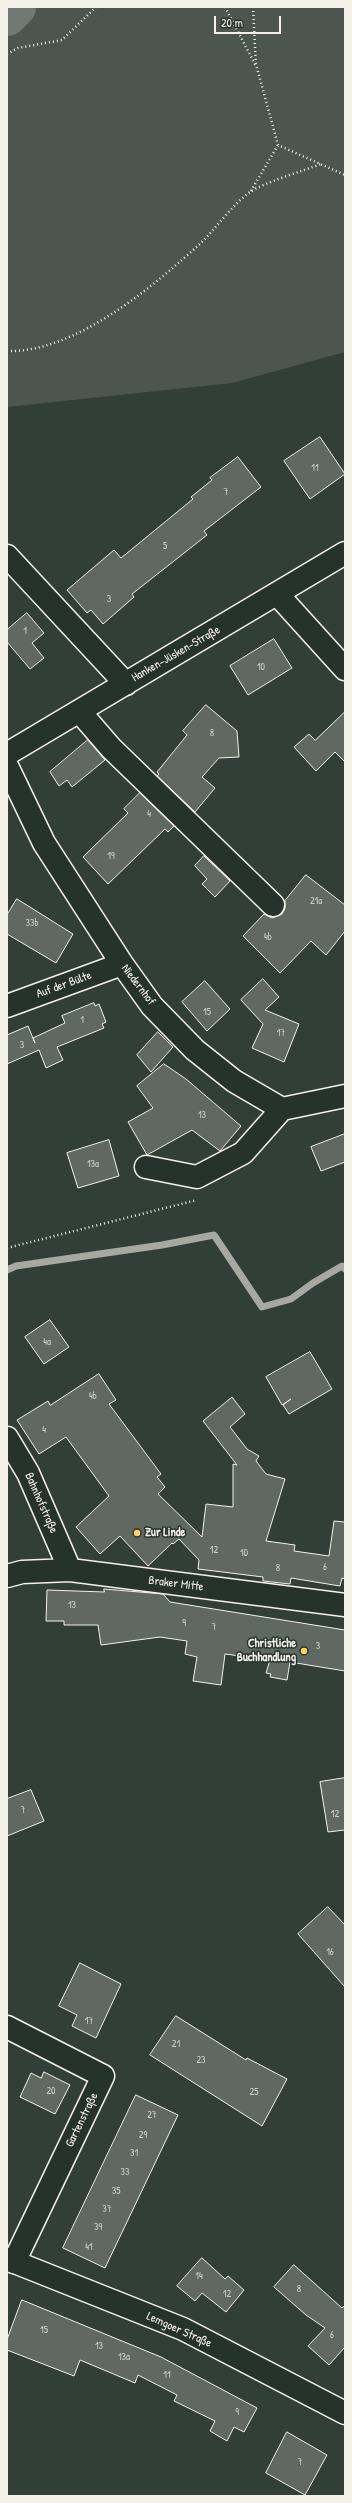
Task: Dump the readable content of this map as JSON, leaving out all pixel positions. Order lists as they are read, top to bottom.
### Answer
{
  "streets": {
    "street": [
      "Hanken-Jüsken-Straße",
      "Auf der Bülte",
      "Niedernhof",
      "Bahnhofstraße",
      "Braker Mitte",
      "Gartenstraße",
      "Lemgoer Straße"
    ]
  },
  "crossings": [
    ["Auf der Bülte", "Niedernhof"],
    ["Bahnhofstraße", "Braker Mitte"],
    ["Gartenstraße", "Lemgoer Straße"]
  ],
  "places": ["Zur Linde", "Christliche Buchhandlung"],
  "house_numbers": [
    "11",
    "7",
    "5",
    "3",
    "1",
    "10",
    "8",
    "4",
    "19",
    "21a",
    "33b",
    "4b",
    "15",
    "1",
    "17",
    "3",
    "13",
    "13a",
    "4a",
    "4b",
    "4",
    "12",
    "10",
    "6",
    "8",
    "13",
    "9",
    "7",
    "3",
    "7",
    "12",
    "16",
    "17",
    "21",
    "23",
    "20",
    "25",
    "27",
    "29",
    "31",
    "33",
    "35",
    "37",
    "39",
    "41",
    "14",
    "8",
    "12",
    "15",
    "6",
    "13",
    "13a",
    "11",
    "9",
    "7"
  ],
  "scale_bar": "20 m"
}
